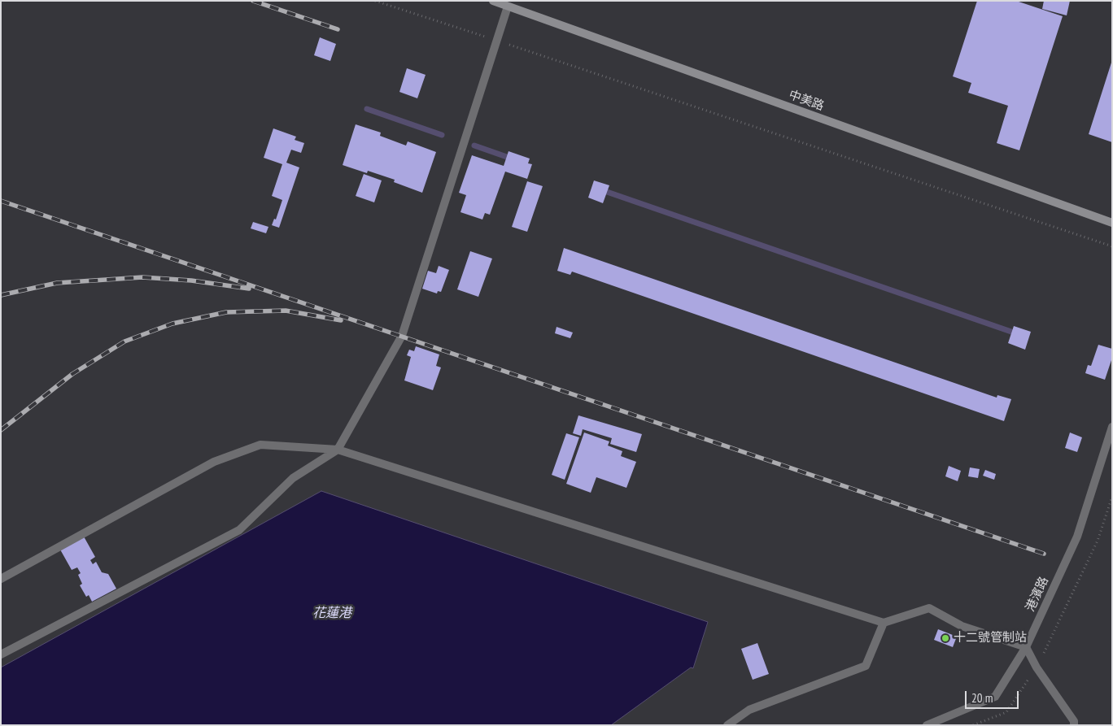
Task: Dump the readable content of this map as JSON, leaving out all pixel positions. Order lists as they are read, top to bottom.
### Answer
{
  "streets": {
    "main road": ["中美路"],
    "street": ["港濱路"]
  },
  "water": ["花蓮港"],
  "places": ["十二號管制站"],
  "scale_bar": "20 m"
}
